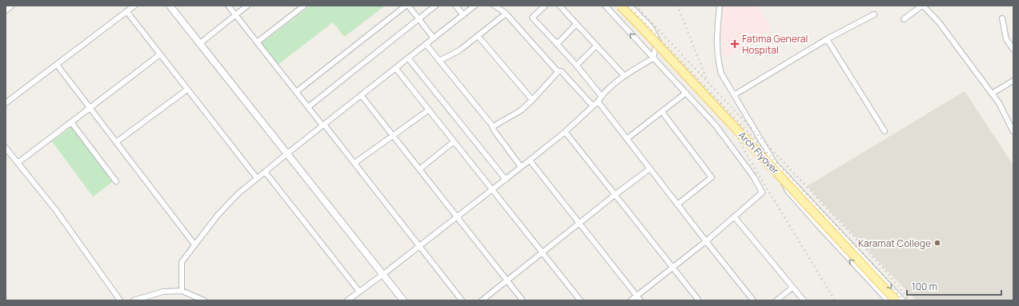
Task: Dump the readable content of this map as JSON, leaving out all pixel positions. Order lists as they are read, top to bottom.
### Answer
{
  "streets": {
    "main road": ["Arch Flyover"]
  },
  "places": {
    "health": ["Fatima General Hospital"],
    "other": ["Karamat College"]
  },
  "scale_bar": "100 m"
}
